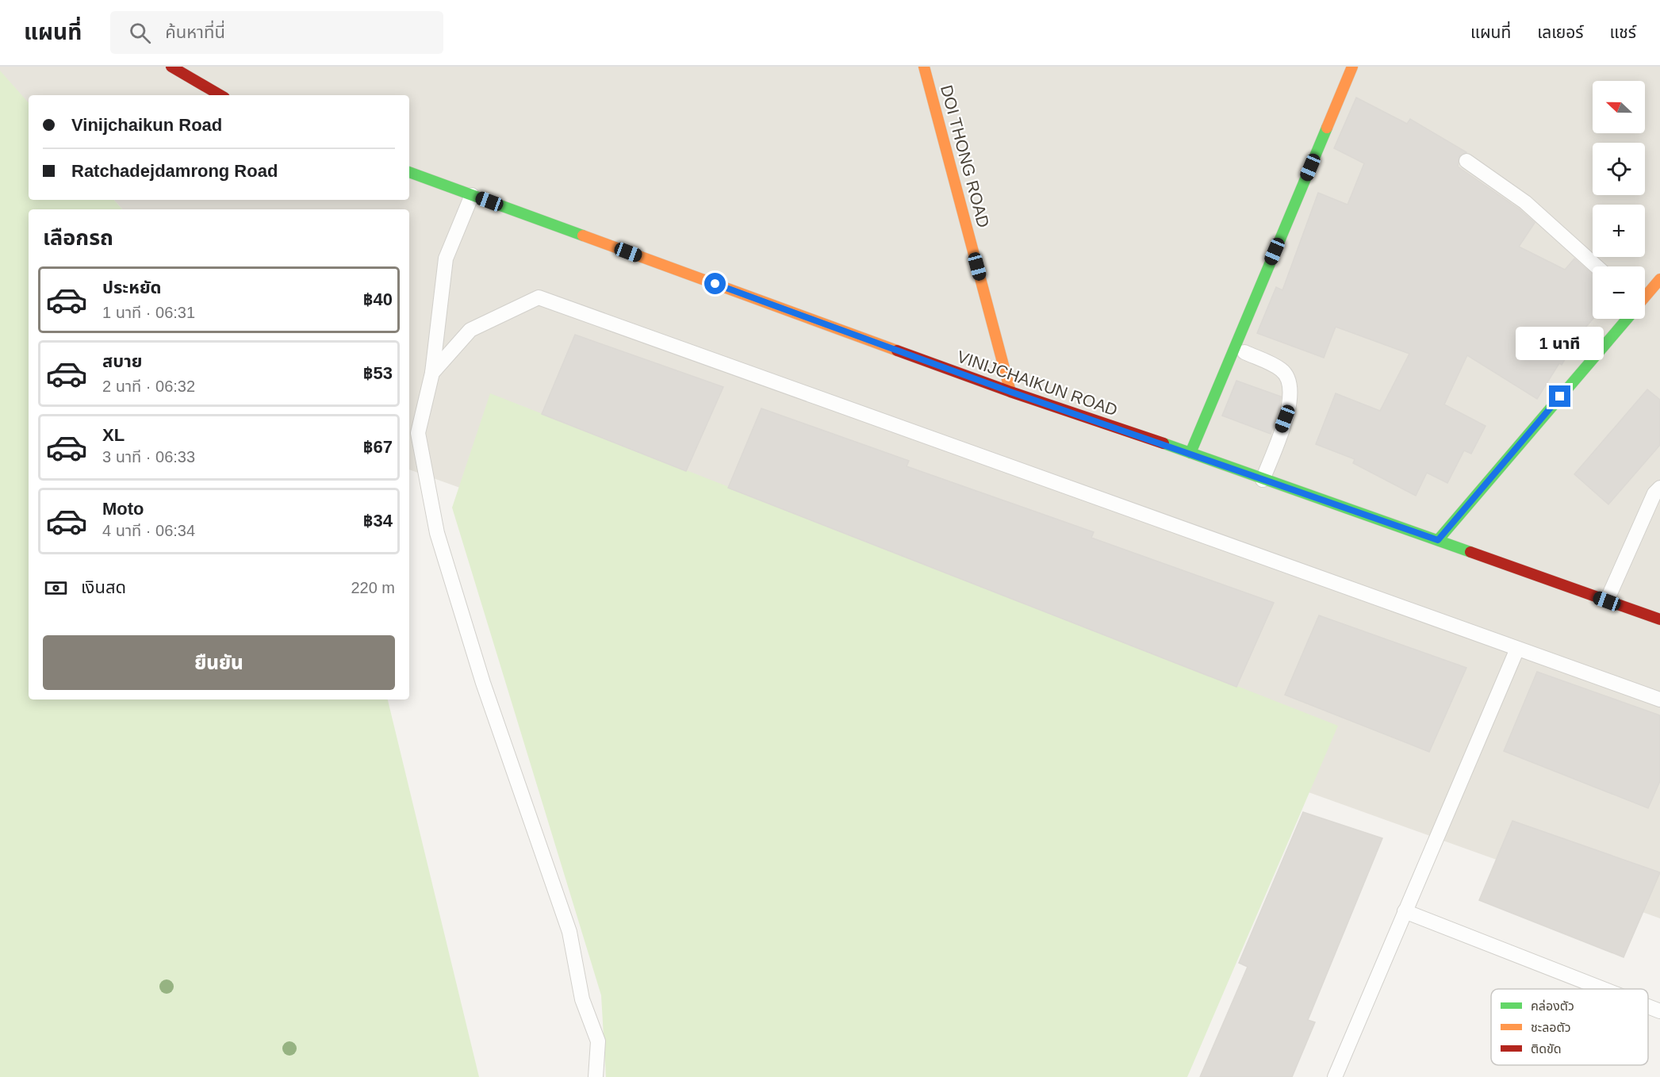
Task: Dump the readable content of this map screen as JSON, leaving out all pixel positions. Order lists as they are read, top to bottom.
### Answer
{
  "streets": {
    "street": ["DOI THONG ROAD", "VINIJCHAIKUN ROAD"]
  },
  "crossings": [
    ["DOI THONG ROAD", "VINIJCHAIKUN ROAD"]
  ],
  "legend": ["คล่องตัว", "ชะลอตัว", "ติดขัด"],
  "north": "left",
  "page": {
    "header": "แผนที่",
    "search": "ค้นหาที่นี่",
    "nav": ["แผนที่", "เลเยอร์", "แชร์"],
    "map_buttons": ["+", "−"],
    "banner": ["Vinijchaikun Road", "Ratchadejdamrong Road"],
    "heading": "เลือกรถ",
    "list": [
      {
        "name": "ประหยัด",
        "note": "1 นาที · 06:31",
        "value": "฿40"
      },
      {
        "name": "สบาย",
        "note": "2 นาที · 06:32",
        "value": "฿53"
      },
      {
        "name": "XL",
        "note": "3 นาที · 06:33",
        "value": "฿67"
      },
      {
        "name": "Moto",
        "note": "4 นาที · 06:34",
        "value": "฿34"
      }
    ],
    "bubble": "1 นาที",
    "pay": ["เงินสด", "220 m"],
    "buttons": "ยืนยัน"
  }
}
